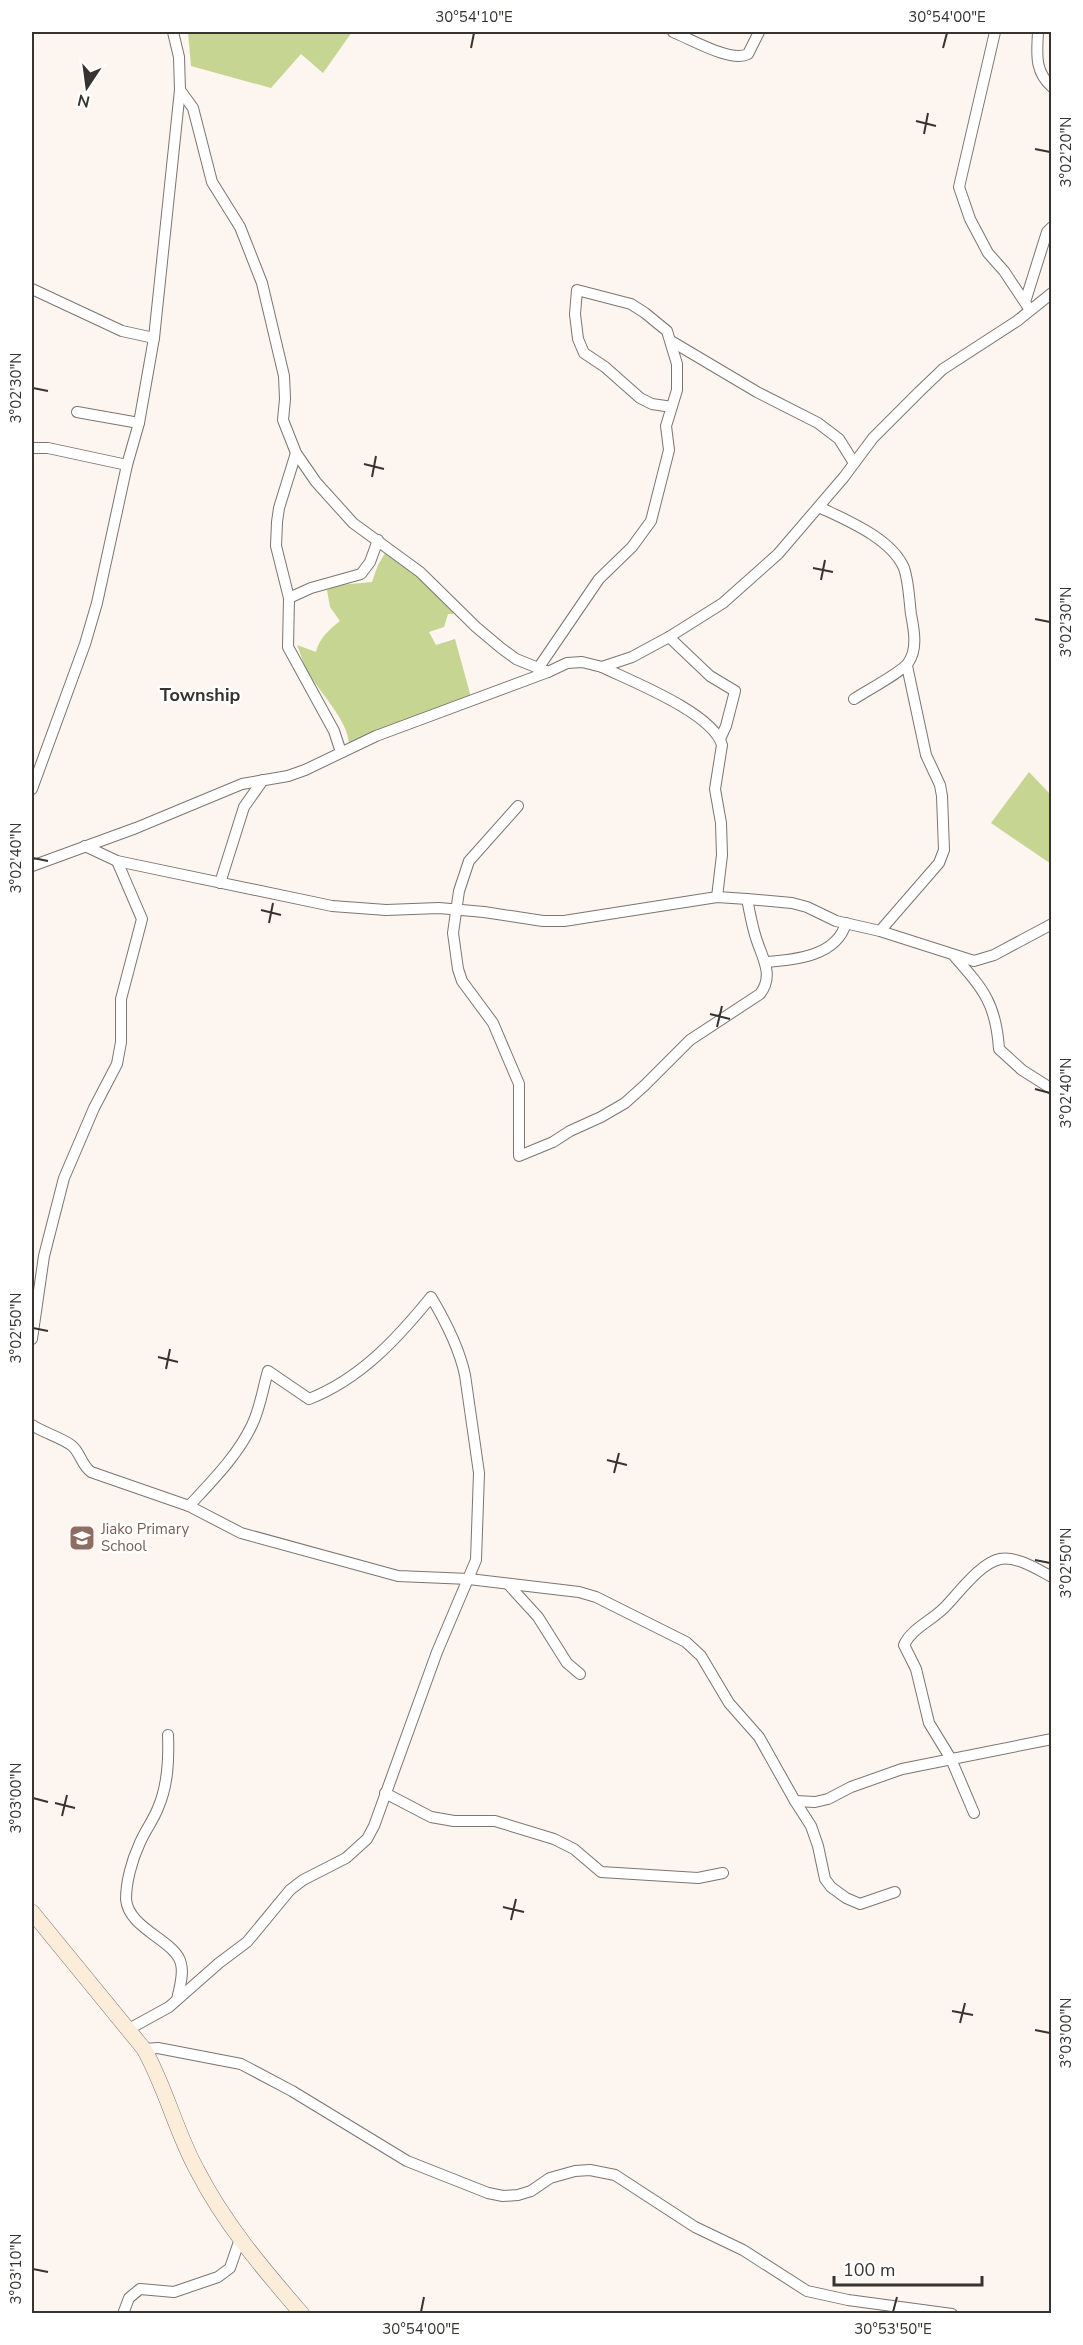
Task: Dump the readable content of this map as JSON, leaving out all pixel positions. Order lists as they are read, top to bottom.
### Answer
{
  "districts": ["Township"],
  "places": {
    "school or university": ["Jiako Primary School"]
  },
  "scale_bar": "100 m",
  "north": "bottom",
  "coordinates": [
    "30°54'10\"E",
    "30°54'00\"E",
    "3°02'20\"N",
    "3°02'30\"N",
    "3°02'40\"N",
    "3°02'50\"N",
    "3°03'00\"N",
    "3°03'10\"N",
    "30°53'50\"E"
  ]
}
